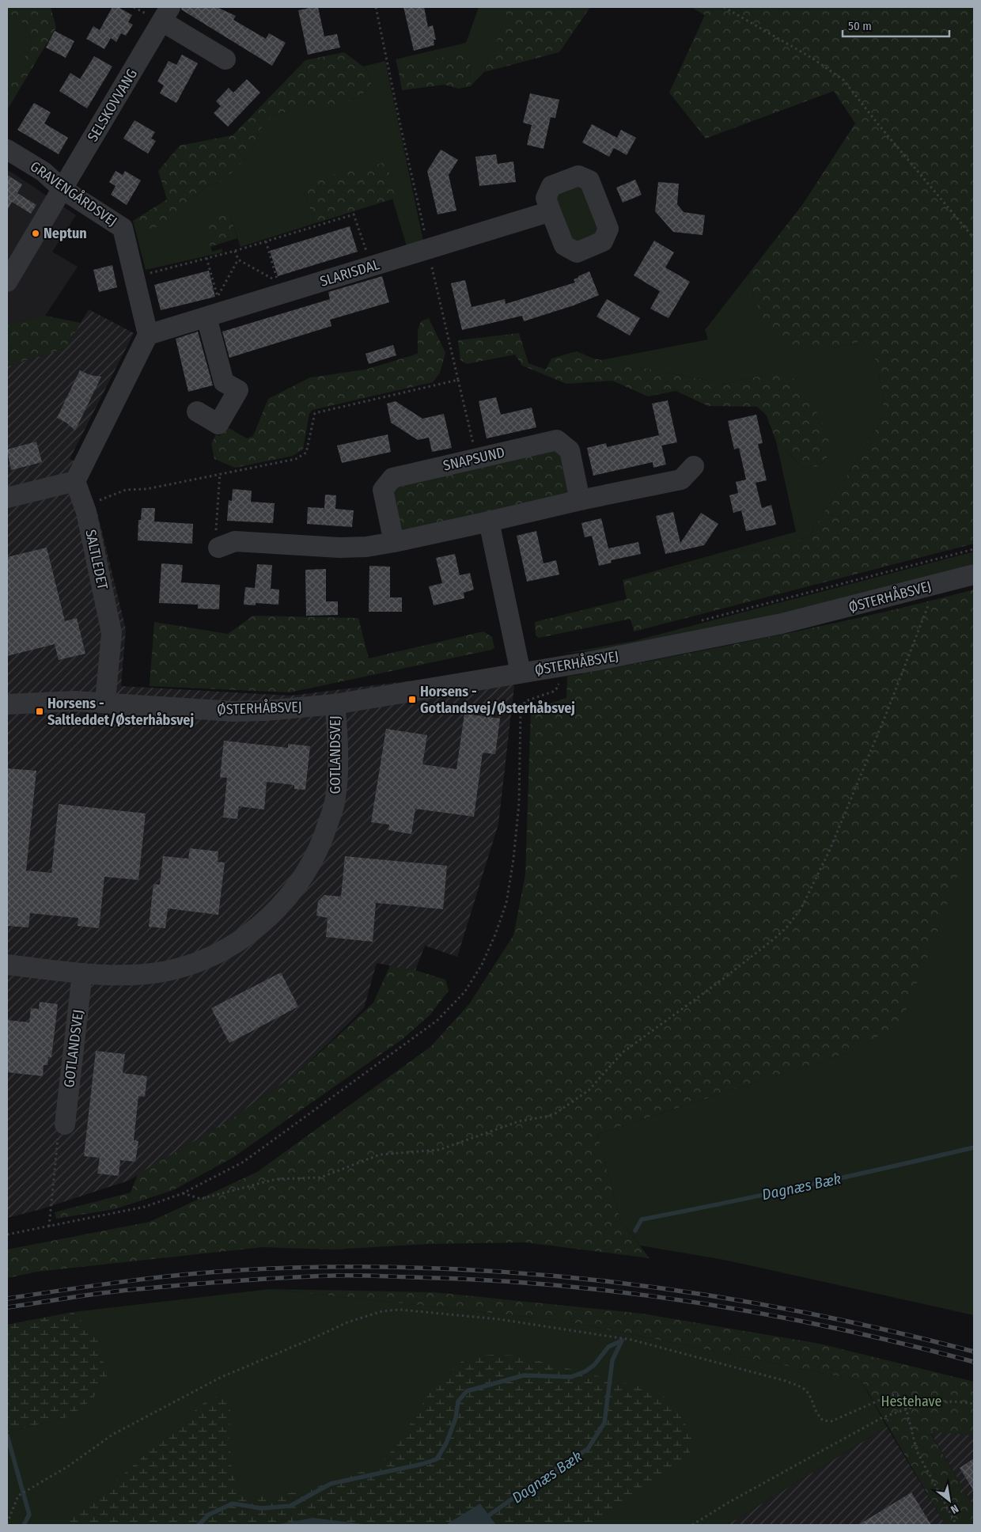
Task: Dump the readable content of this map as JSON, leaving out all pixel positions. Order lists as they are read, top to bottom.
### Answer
{
  "streets": {
    "street": [
      "SELSKOVVANG",
      "GRAVENGÅRDSVEJ",
      "SLARISDAL",
      "SNAPSUND",
      "SALTLEDET",
      "ØSTERHÅBSVEJ",
      "GOTLANDSVEJ"
    ]
  },
  "crossings": [
    ["SELSKOVVANG", "GRAVENGÅRDSVEJ"],
    ["GRAVENGÅRDSVEJ", "SLARISDAL"],
    ["SALTLEDET", "ØSTERHÅBSVEJ"],
    ["ØSTERHÅBSVEJ", "GOTLANDSVEJ"]
  ],
  "water": ["Dagnæs Bæk"],
  "parks": ["Hestehave"],
  "places": {
    "other": ["Neptun"],
    "transit": ["Horsens - Gotlandsvej/Østerhåbsvej", "Horsens - Saltleddet/Østerhåbsvej"]
  },
  "scale_bar": "50 m",
  "north": "bottom right"
}
